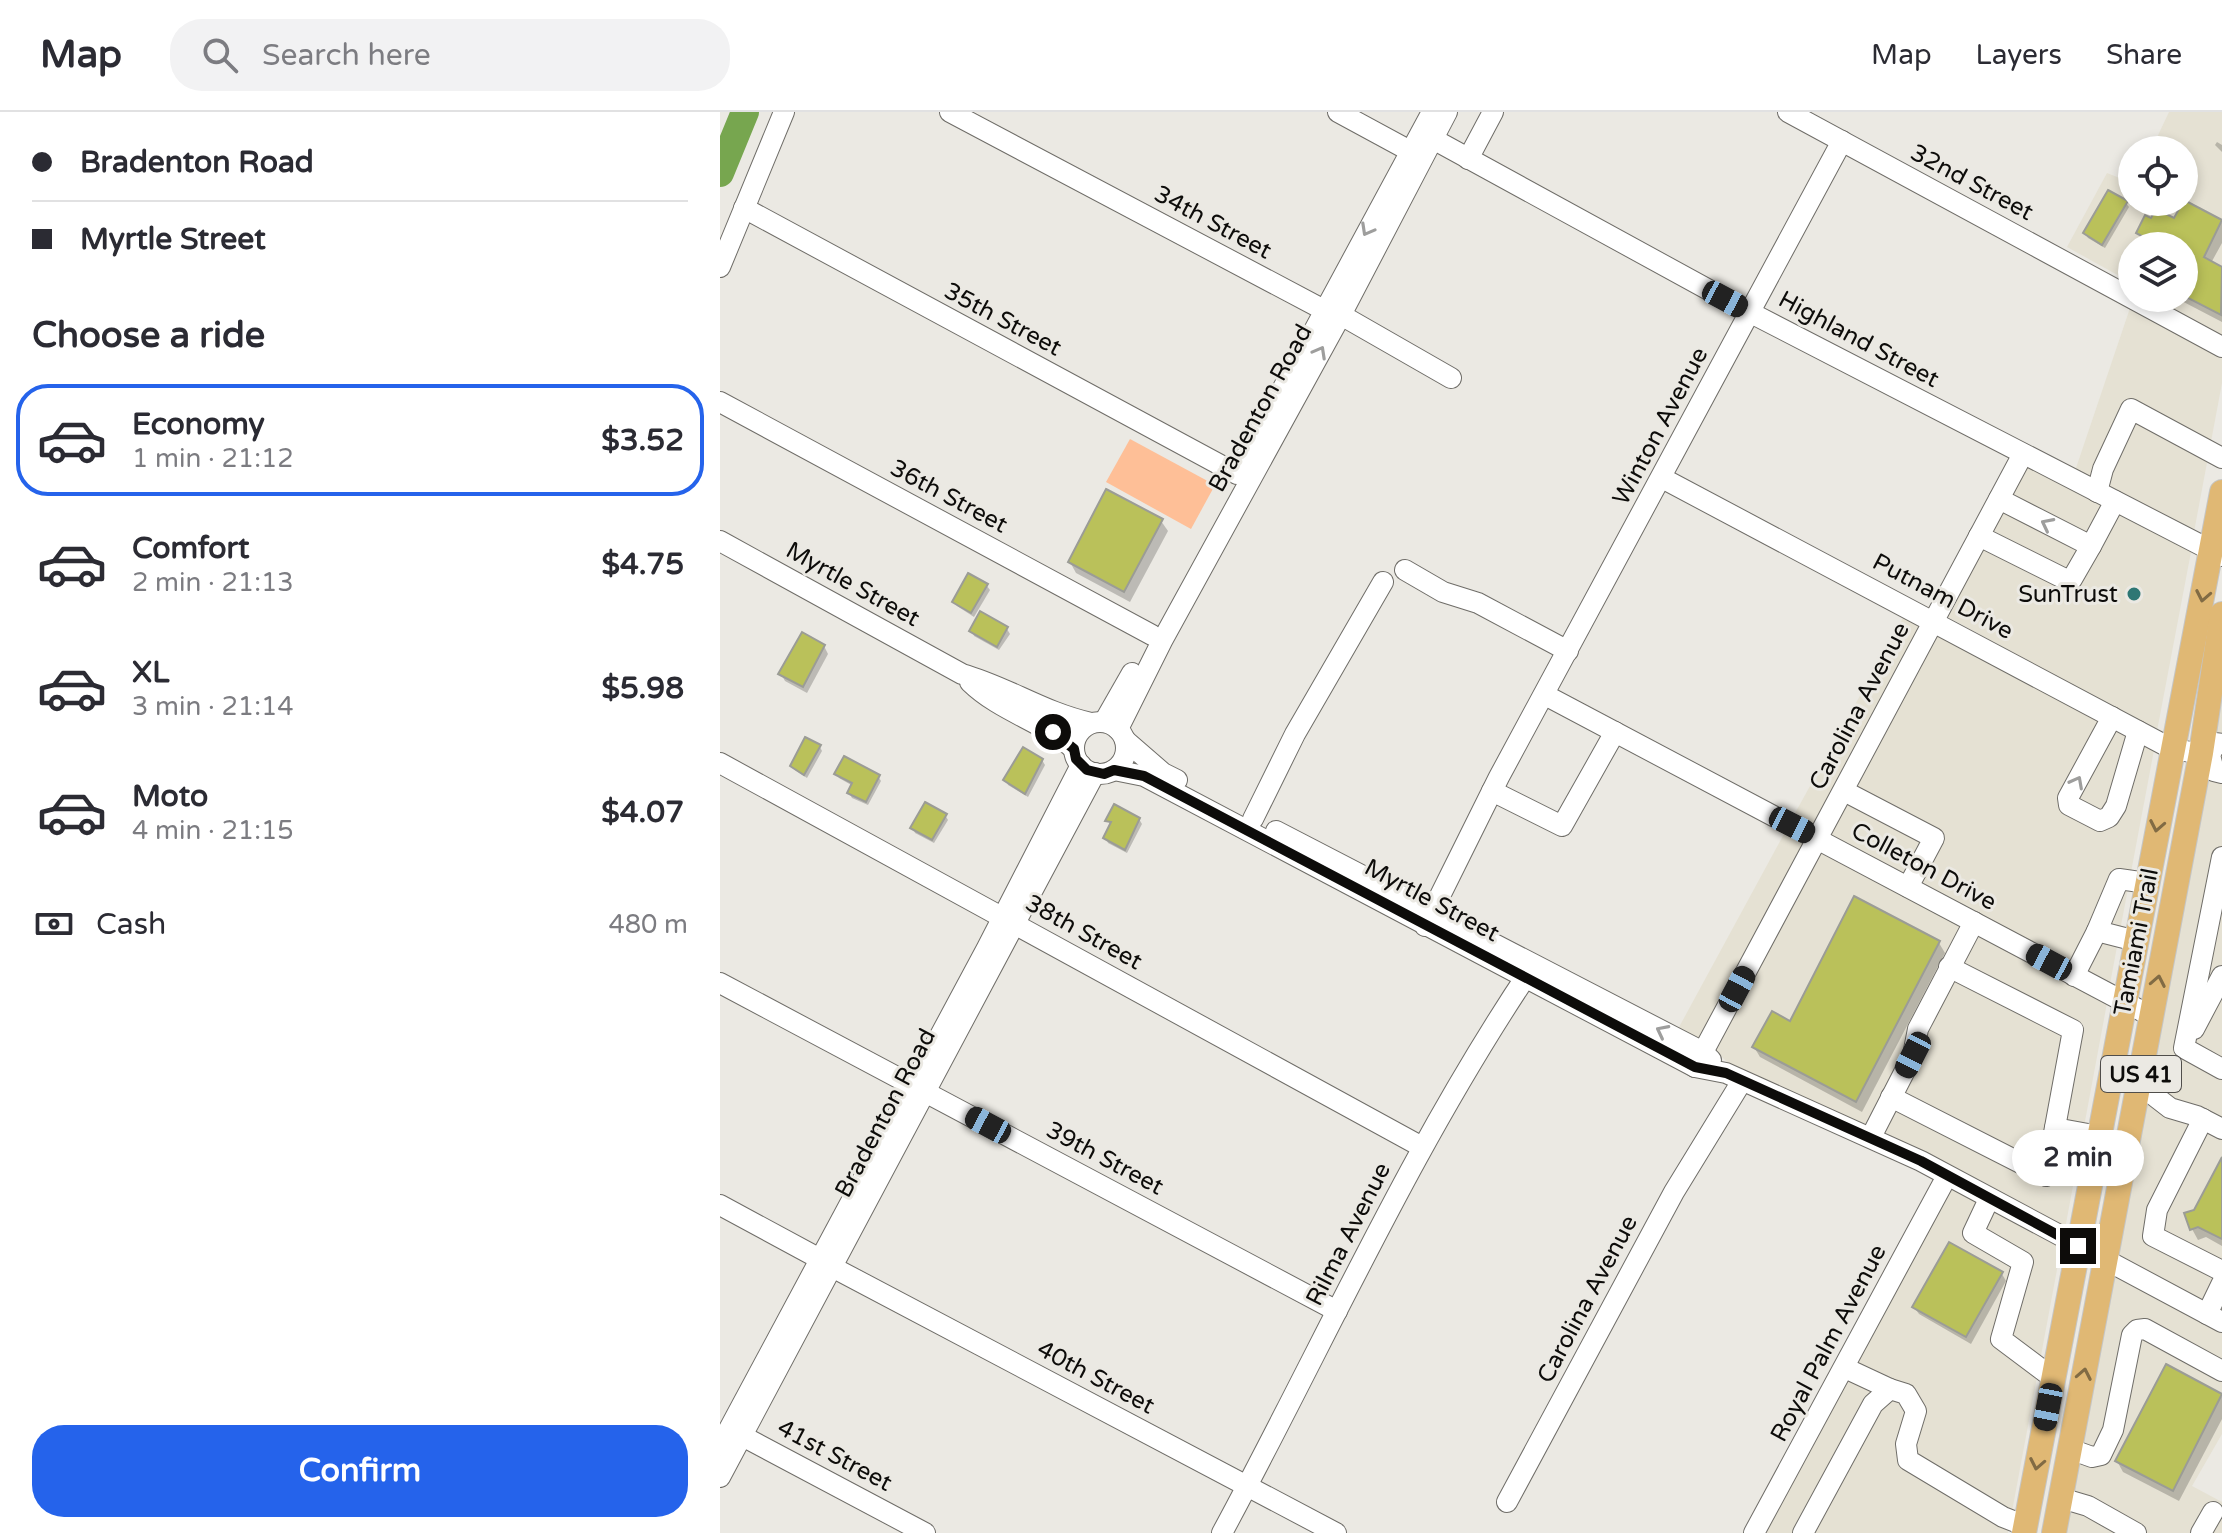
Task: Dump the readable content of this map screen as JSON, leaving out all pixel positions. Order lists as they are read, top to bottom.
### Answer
{
  "streets": {
    "main road": ["Tamiami Trail", "US 41"],
    "street": [
      "32nd Street",
      "34th Street",
      "35th Street",
      "Highland Street",
      "Bradenton Road",
      "Winton Avenue",
      "36th Street",
      "Myrtle Street",
      "Putnam Drive",
      "Carolina Avenue",
      "Colleton Drive",
      "38th Street",
      "39th Street",
      "Rilma Avenue",
      "Royal Palm Avenue",
      "40th Street",
      "41st Street"
    ]
  },
  "crossings": [
    ["32nd Street", "Winton Avenue"],
    ["34th Street", "Bradenton Road"],
    ["35th Street", "Bradenton Road"],
    ["Highland Street", "Bradenton Road"],
    ["Highland Street", "Winton Avenue"],
    ["Highland Street", "Carolina Avenue"],
    ["Highland Street", "Tamiami Trail"],
    ["Bradenton Road", "36th Street"],
    ["Bradenton Road", "Myrtle Street"],
    ["Bradenton Road", "38th Street"],
    ["Bradenton Road", "39th Street"],
    ["Bradenton Road", "40th Street"],
    ["Bradenton Road", "41st Street"],
    ["Winton Avenue", "Myrtle Street"],
    ["Winton Avenue", "Putnam Drive"],
    ["Winton Avenue", "Colleton Drive"],
    ["Myrtle Street", "Carolina Avenue"],
    ["Myrtle Street", "Tamiami Trail"],
    ["Myrtle Street", "Rilma Avenue"],
    ["Myrtle Street", "Royal Palm Avenue"],
    ["Putnam Drive", "Carolina Avenue"],
    ["Putnam Drive", "Tamiami Trail"],
    ["Carolina Avenue", "Colleton Drive"],
    ["Colleton Drive", "Tamiami Trail"],
    ["38th Street", "Rilma Avenue"],
    ["39th Street", "Rilma Avenue"],
    ["Rilma Avenue", "40th Street"]
  ],
  "places": ["SunTrust"],
  "page": {
    "header": "Map",
    "search": "Search here",
    "nav": ["Map", "Layers", "Share"],
    "banner": ["Bradenton Road", "Myrtle Street"],
    "heading": "Choose a ride",
    "list": [
      {
        "name": "Economy",
        "note": "1 min · 21:12",
        "value": "$3.52"
      },
      {
        "name": "Comfort",
        "note": "2 min · 21:13",
        "value": "$4.75"
      },
      {
        "name": "XL",
        "note": "3 min · 21:14",
        "value": "$5.98"
      },
      {
        "name": "Moto",
        "note": "4 min · 21:15",
        "value": "$4.07"
      }
    ],
    "pay": ["Cash", "480 m"],
    "bubble": "2 min",
    "buttons": "Confirm"
  }
}
